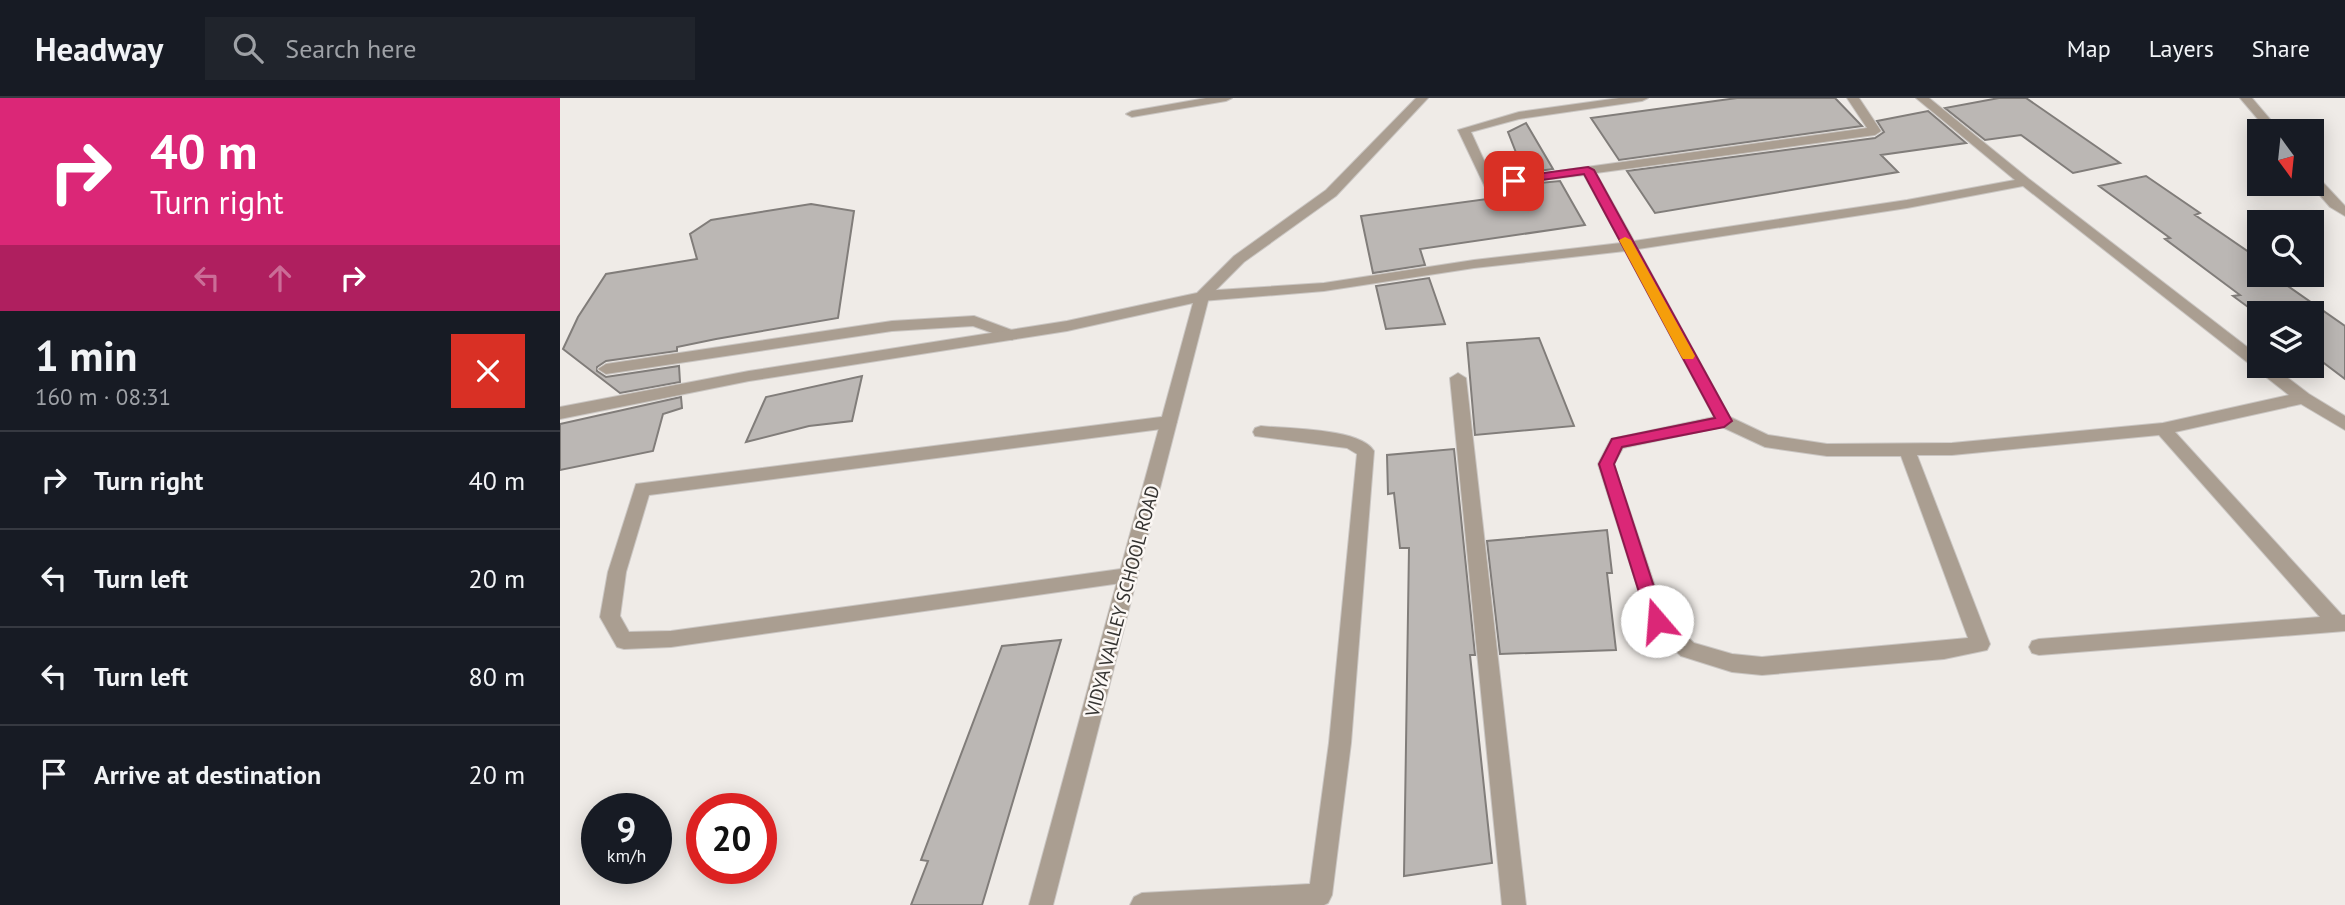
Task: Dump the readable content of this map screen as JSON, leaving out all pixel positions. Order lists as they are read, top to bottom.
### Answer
{
  "streets": {
    "street": ["VIDYA VALLEY SCHOOL ROAD"]
  },
  "north": "bottom",
  "page": {
    "header": "Headway",
    "search": "Search here",
    "nav": ["Map", "Layers", "Share"],
    "turn": ["40 m", "Turn right"],
    "heading": ["1 min", "160 m · 08:31"],
    "list": [
      {
        "name": "Turn right",
        "value": "40 m"
      },
      {
        "name": "Turn left",
        "value": "20 m"
      },
      {
        "name": "Turn left",
        "value": "80 m"
      },
      {
        "name": "Arrive at destination",
        "value": "20 m"
      }
    ],
    "speed": "9 km/h",
    "limit": "20"
  }
}
